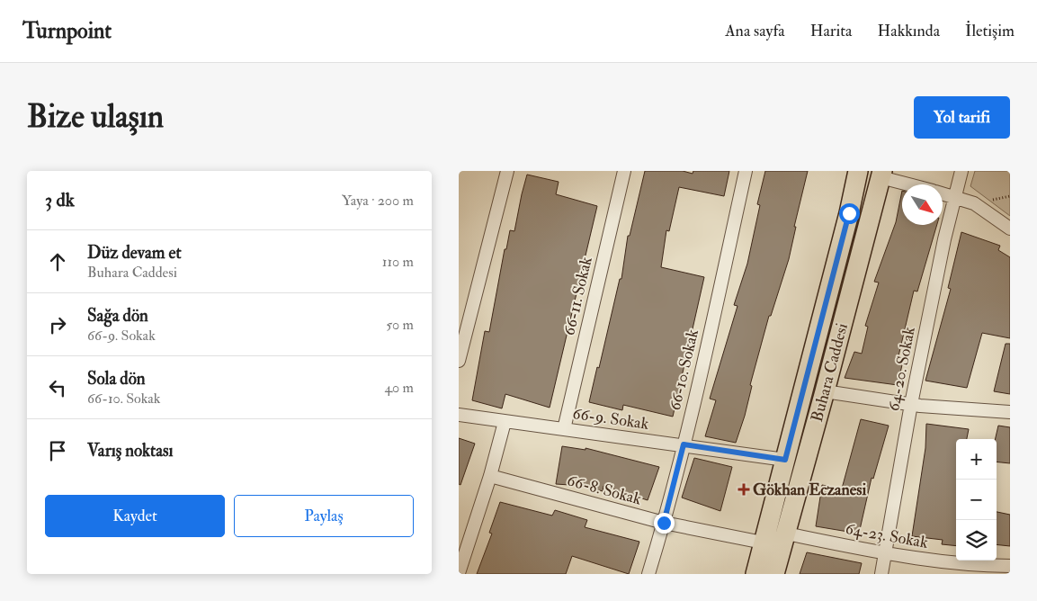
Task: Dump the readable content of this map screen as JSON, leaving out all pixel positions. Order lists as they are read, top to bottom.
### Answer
{
  "streets": {
    "main road": ["Buhara Caddesi"],
    "street": [
      "66-11. Sokak",
      "64-20. Sokak",
      "66-10. Sokak",
      "66-9. Sokak",
      "66-8. Sokak",
      "64-23. Sokak"
    ]
  },
  "crossings": [
    ["66-11. Sokak", "66-9. Sokak"],
    ["64-20. Sokak", "64-23. Sokak"],
    ["66-10. Sokak", "66-9. Sokak"],
    ["66-10. Sokak", "66-8. Sokak"],
    ["Buhara Caddesi", "66-9. Sokak"],
    ["Buhara Caddesi", "66-8. Sokak"],
    ["Buhara Caddesi", "64-23. Sokak"]
  ],
  "places": {
    "health": ["Gökhan Eczanesi"]
  },
  "north": "bottom right",
  "page": {
    "header": "Turnpoint",
    "nav": [
      "Ana sayfa",
      "Harita",
      "Hakkında",
      "İletişim"
    ],
    "buttons": [
      "Yol tarifi",
      ["Kaydet", "Paylaş"]
    ],
    "title": "Bize ulaşın",
    "heading": ["3 dk", "Yaya · 200 m"],
    "list": [
      ["Düz devam et", "Buhara Caddesi", "110 m"],
      ["Sağa dön", "66-9. Sokak", "50 m"],
      ["Sola dön", "66-10. Sokak", "40 m"],
      "Varış noktası"
    ],
    "map_buttons": ["+", "−"]
  }
}
